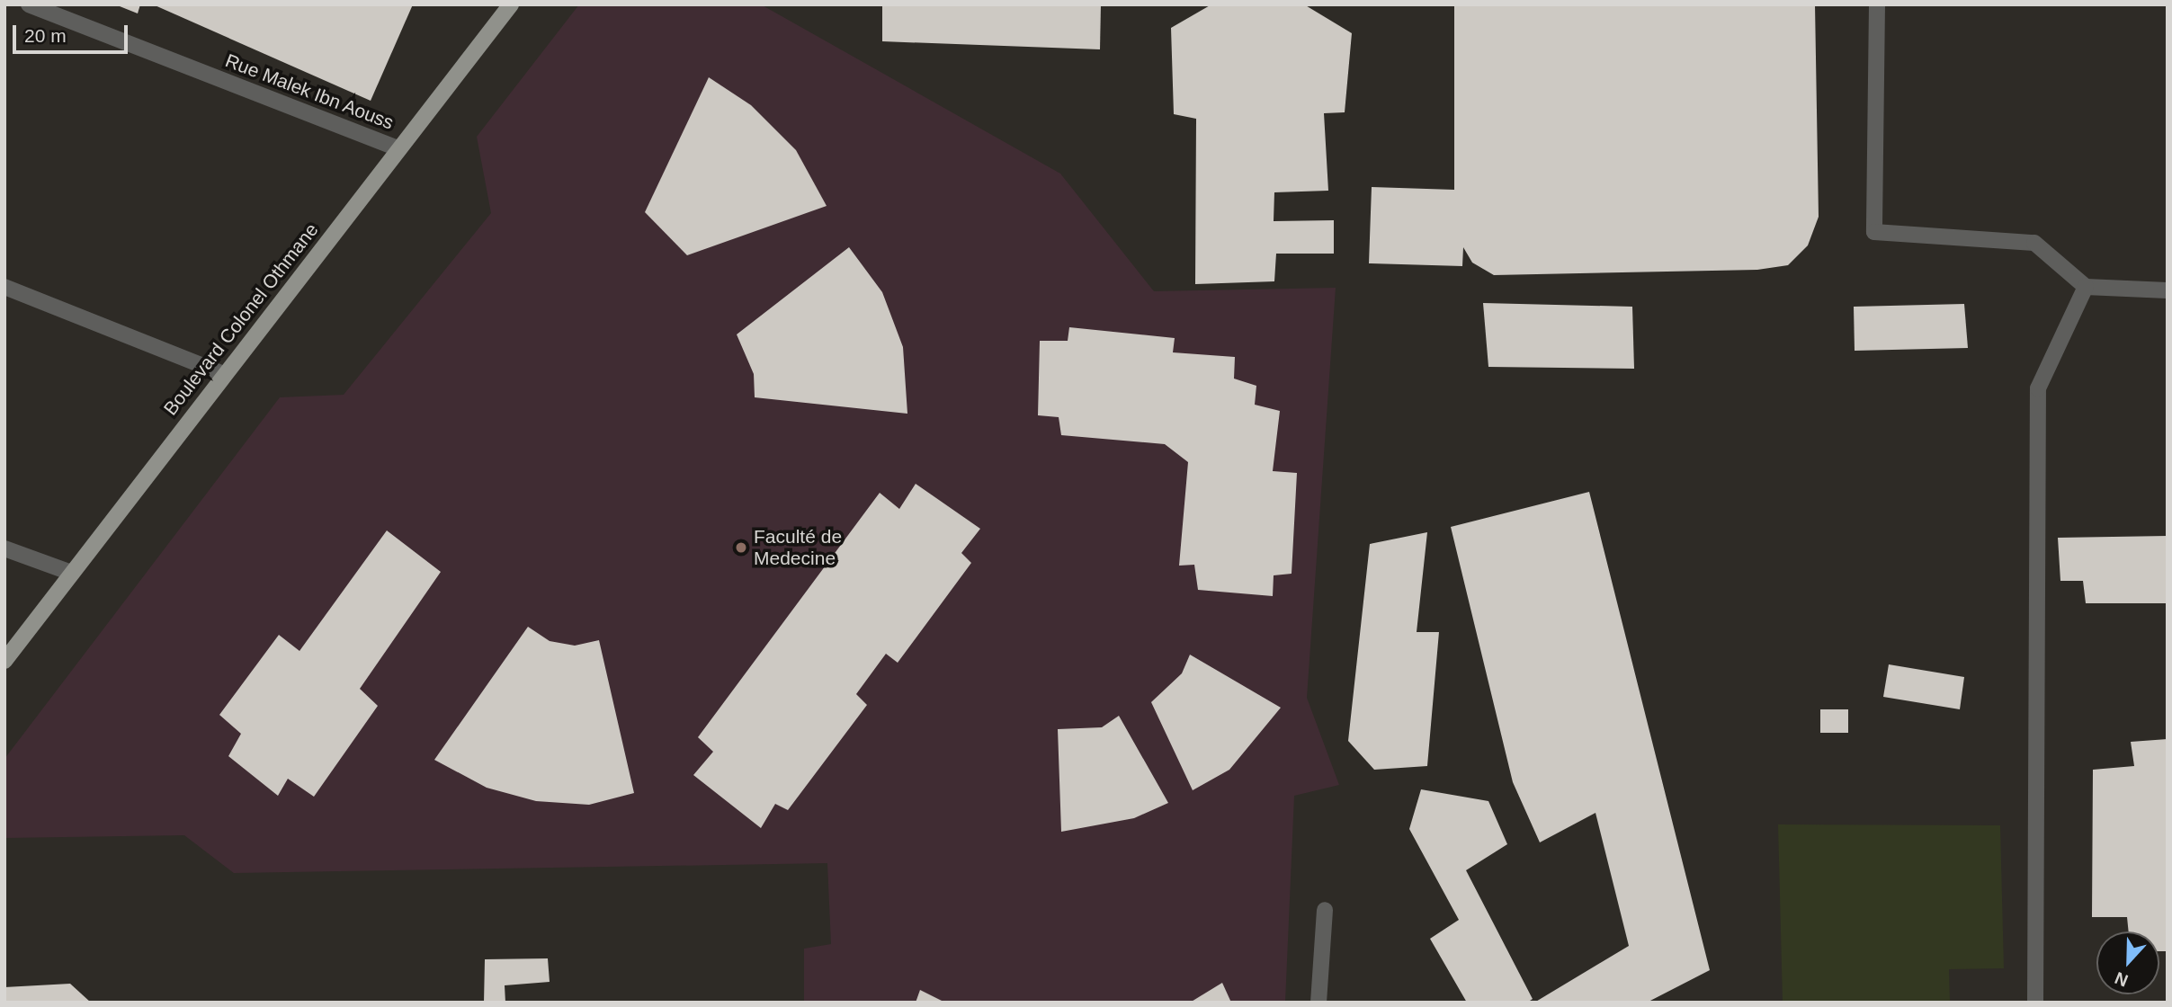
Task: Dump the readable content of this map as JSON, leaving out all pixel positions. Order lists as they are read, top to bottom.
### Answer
{
  "streets": {
    "main road": ["Boulevard Colonel Othmane"],
    "street": ["Rue Malek Ibn Aouss"]
  },
  "crossings": [
    ["Rue Malek Ibn Aouss", "Boulevard Colonel Othmane"]
  ],
  "places": ["Faculté de Medecine"],
  "scale_bar": "20 m",
  "north": "bottom"
}
